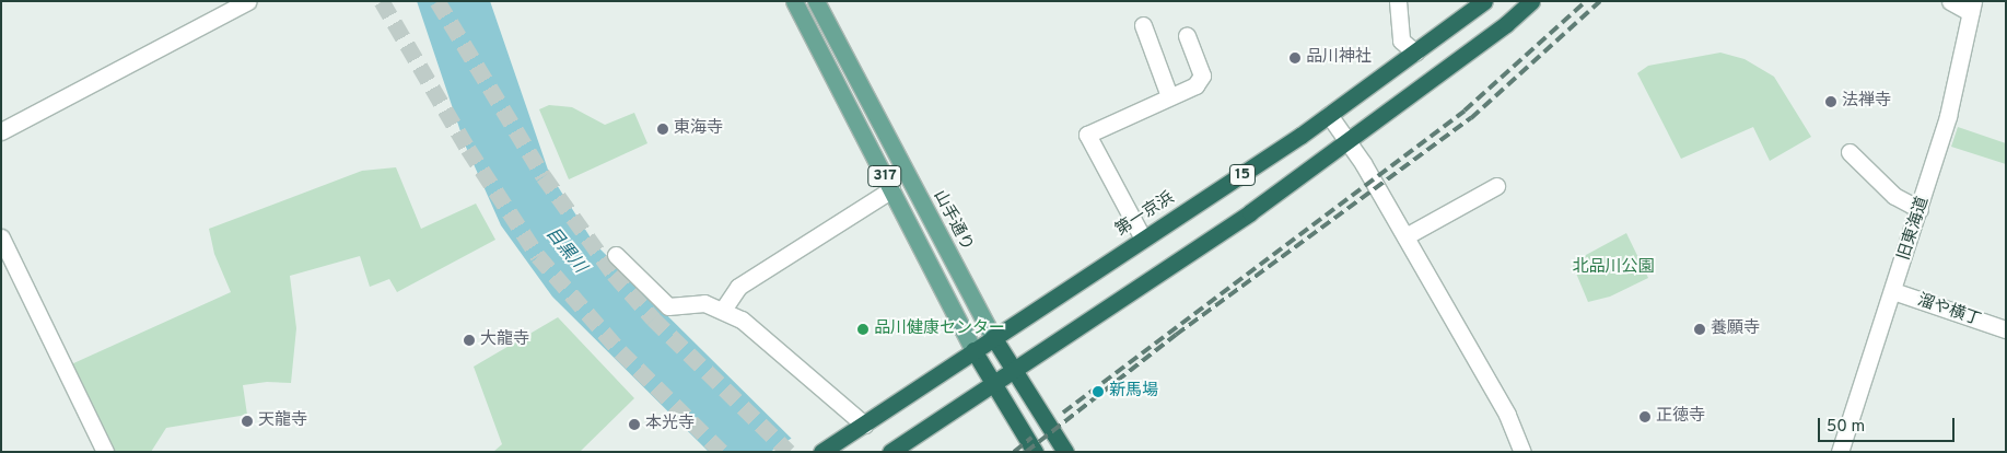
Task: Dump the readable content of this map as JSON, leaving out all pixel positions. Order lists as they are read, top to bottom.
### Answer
{
  "streets": {
    "highway": ["15", "第一京浜", "山手通り"],
    "main road": ["317"],
    "street": ["旧東海道", "溜や横丁"]
  },
  "crossings": [
    ["15", "山手通り"],
    ["317", "第一京浜"],
    ["第一京浜", "山手通り"],
    ["旧東海道", "溜や横丁"]
  ],
  "water": ["目黒川"],
  "parks": ["北品川公園"],
  "places": [
    "品川神社",
    "法禅寺",
    "東海寺",
    "品川健康センター",
    "養願寺",
    "大龍寺",
    "新馬場",
    "正徳寺",
    "天龍寺",
    "本光寺"
  ],
  "scale_bar": "50 m"
}
